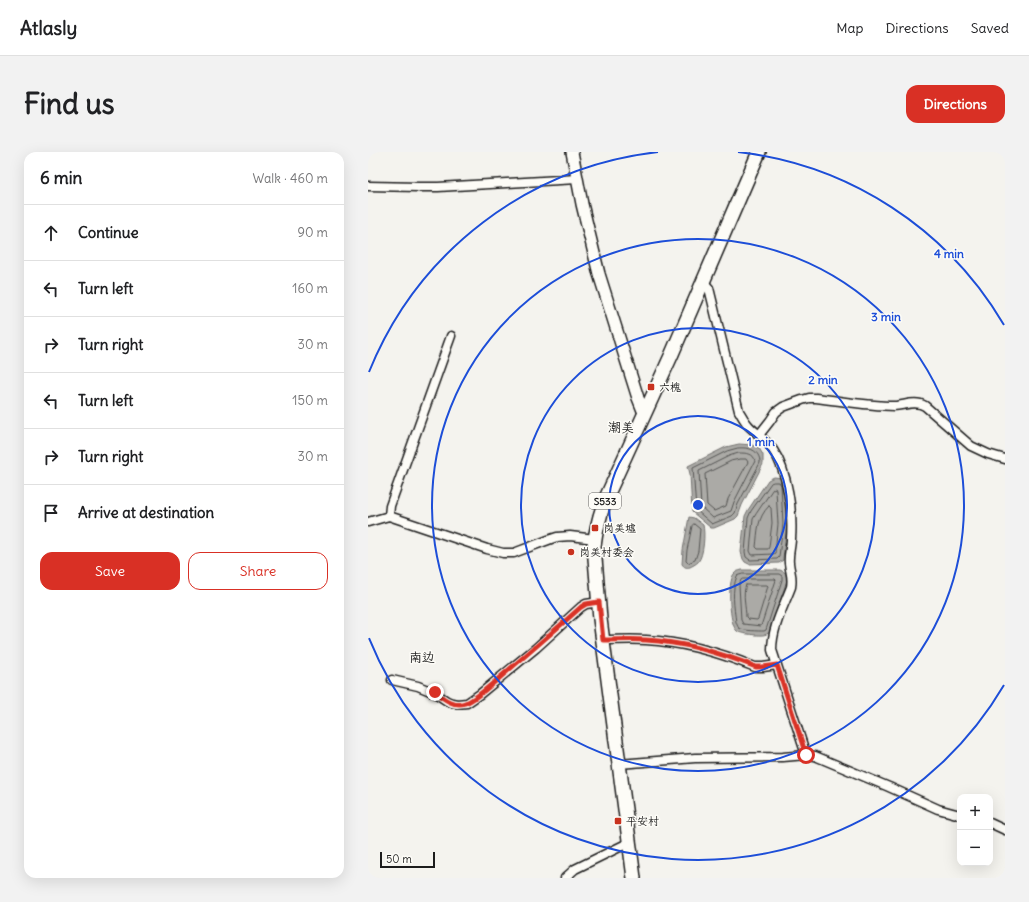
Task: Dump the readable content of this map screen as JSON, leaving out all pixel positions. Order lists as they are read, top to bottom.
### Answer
{
  "streets": {
    "main road": ["S533"]
  },
  "districts": ["潮美", "南边"],
  "places": {
    "transit": ["六槐", "岗美墟", "平安村"],
    "other": ["岗美村委会"]
  },
  "scale_bar": "50 m",
  "page": {
    "header": "Atlasly",
    "nav": ["Map", "Directions", "Saved"],
    "buttons": [
      "Directions",
      ["Save", "Share"]
    ],
    "title": "Find us",
    "heading": ["6 min", "Walk · 460 m"],
    "list": [
      ["Continue", "90 m"],
      ["Turn left", "160 m"],
      ["Turn right", "30 m"],
      ["Turn left", "150 m"],
      ["Turn right", "30 m"],
      "Arrive at destination"
    ],
    "map_buttons": ["+", "−"],
    "scale": "50 m"
  },
  "rings": [
    "4 min",
    "3 min",
    "2 min",
    "1 min"
  ]
}
